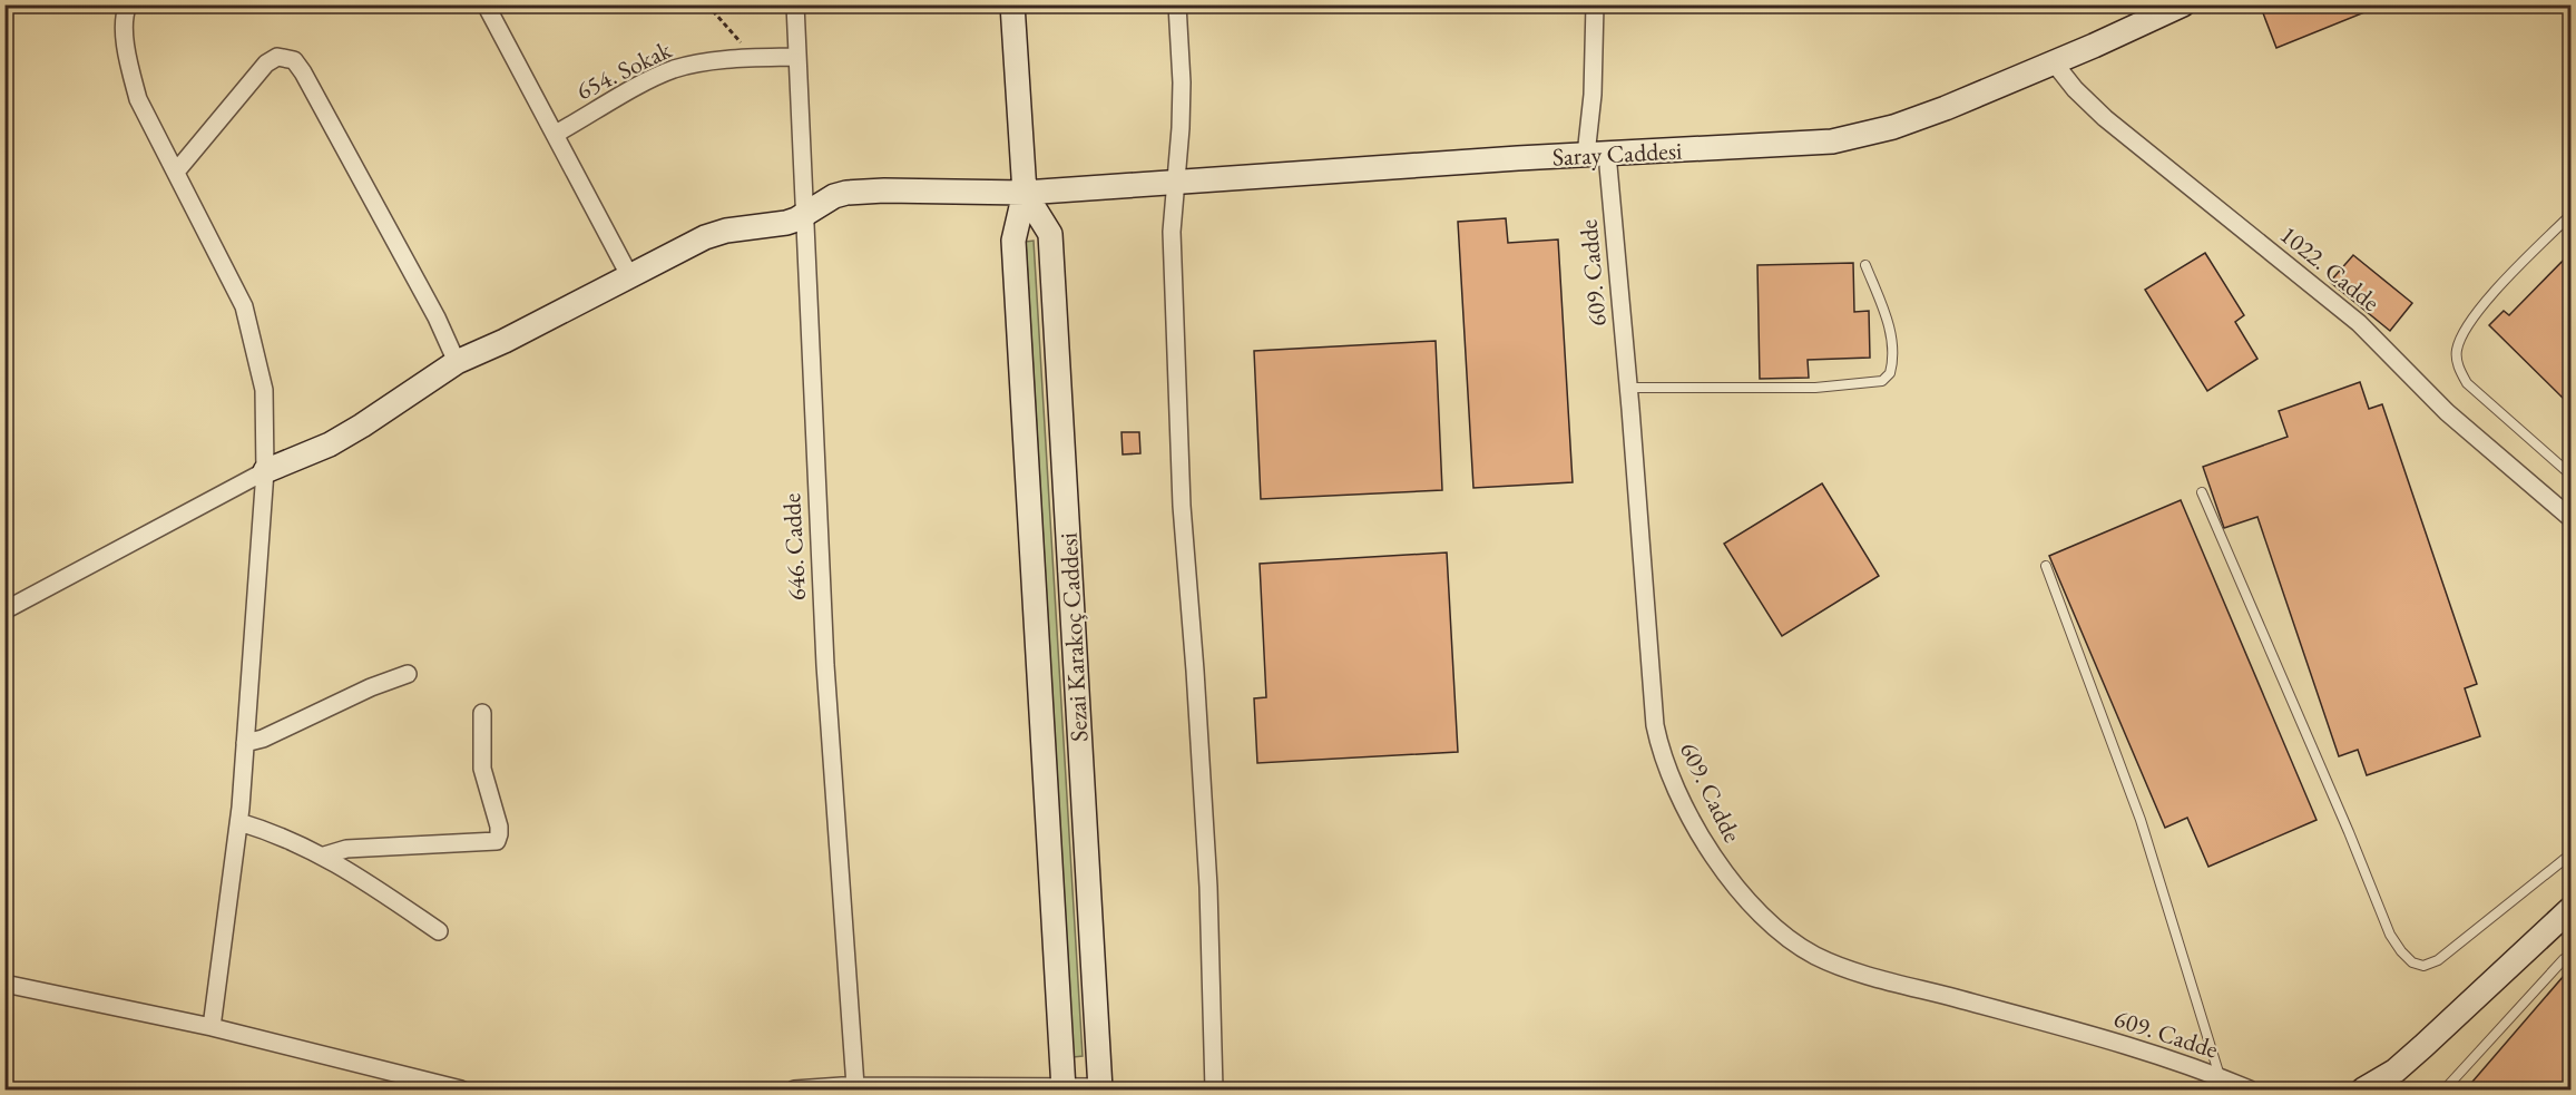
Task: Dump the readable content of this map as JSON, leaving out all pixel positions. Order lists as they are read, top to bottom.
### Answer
{
  "streets": {
    "street": [
      "654. Sokak",
      "Saray Caddesi",
      "1022. Cadde",
      "609. Cadde",
      "646. Cadde",
      "Sezai Karakoç Caddesi"
    ]
  },
  "crossings": [
    ["654. Sokak", "646. Cadde"],
    ["Saray Caddesi", "1022. Cadde"],
    ["Saray Caddesi", "609. Cadde"],
    ["Saray Caddesi", "646. Cadde"],
    ["Saray Caddesi", "Sezai Karakoç Caddesi"]
  ]
}
